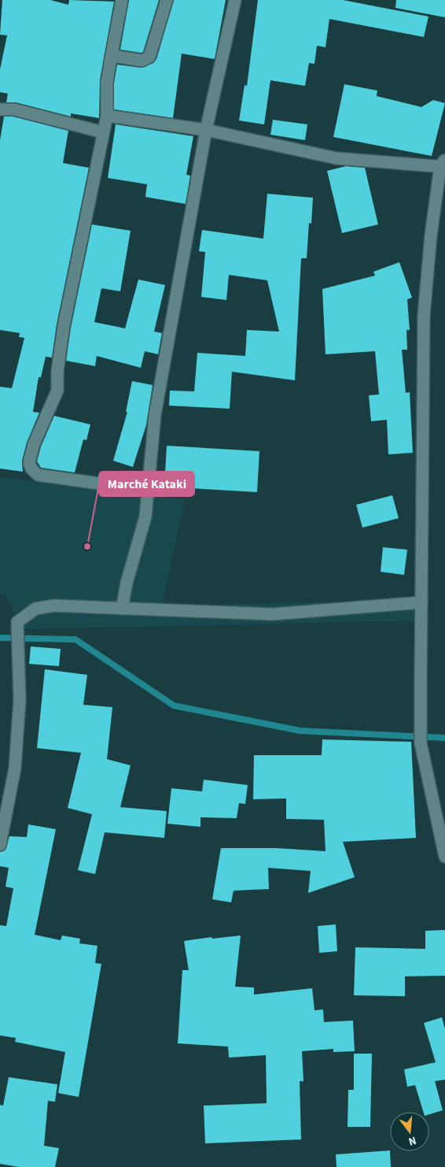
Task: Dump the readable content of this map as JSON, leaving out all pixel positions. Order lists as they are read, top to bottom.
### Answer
{
  "places": ["Marché Kataki"],
  "north": "bottom"
}
